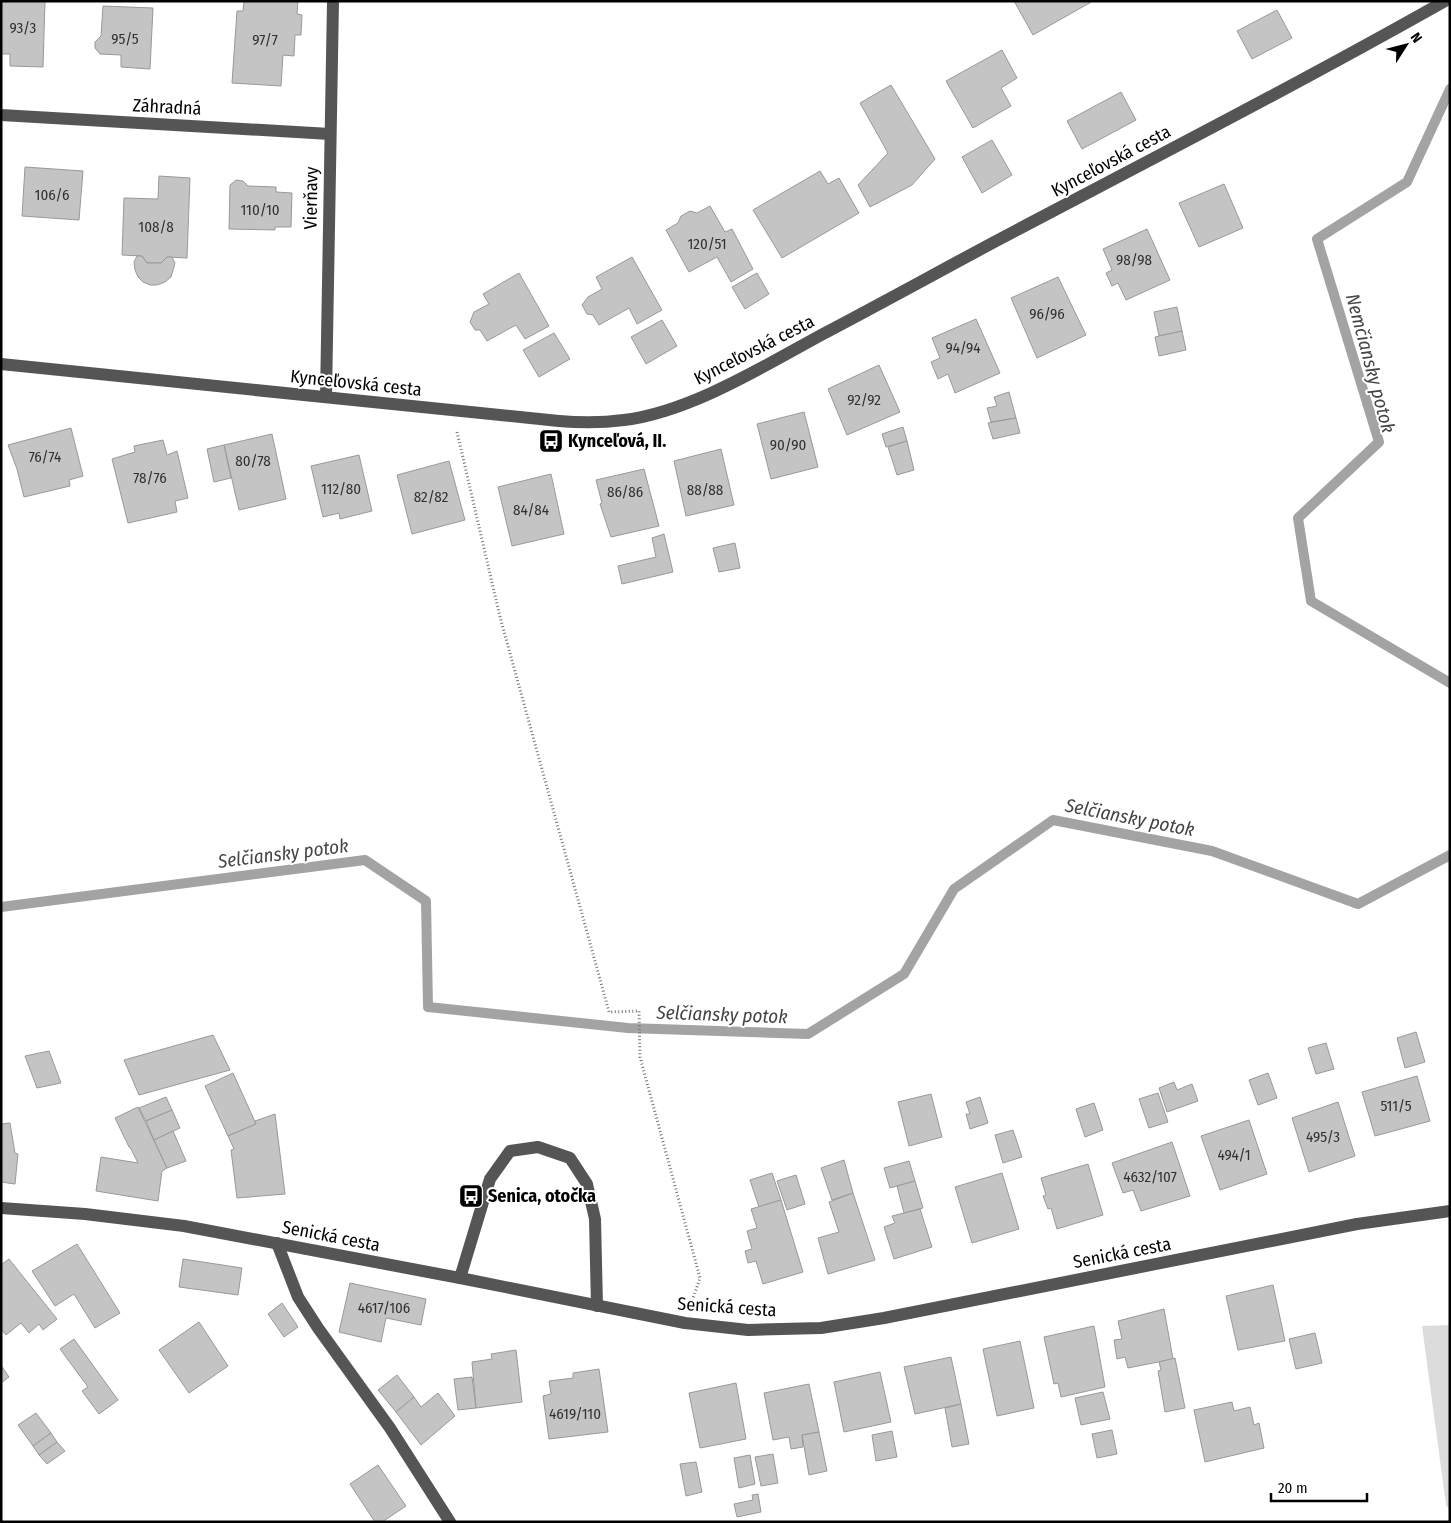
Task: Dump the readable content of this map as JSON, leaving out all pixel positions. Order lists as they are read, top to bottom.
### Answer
{
  "streets": {
    "street": [
      "Záhradná",
      "Kynceľovská cesta",
      "Vierňavy",
      "Senická cesta"
    ]
  },
  "crossings": [
    ["Záhradná", "Vierňavy"],
    ["Kynceľovská cesta", "Vierňavy"]
  ],
  "water": ["Nemčiansky potok", "Selčiansky potok"],
  "places": {
    "bus stop": ["Kynceľová, II.", "Senica, otočka"]
  },
  "house_numbers": [
    "93/3",
    "95/5",
    "97/7",
    "106/6",
    "110/10",
    "108/8",
    "120/51",
    "98/98",
    "96/96",
    "94/94",
    "92/92",
    "90/90",
    "76/74",
    "80/78",
    "78/76",
    "112/80",
    "88/88",
    "86/86",
    "82/82",
    "84/84",
    "511/5",
    "495/3",
    "494/1",
    "4632/107",
    "4617/106",
    "4619/110"
  ],
  "scale_bar": "20 m",
  "north": "top right"
}
